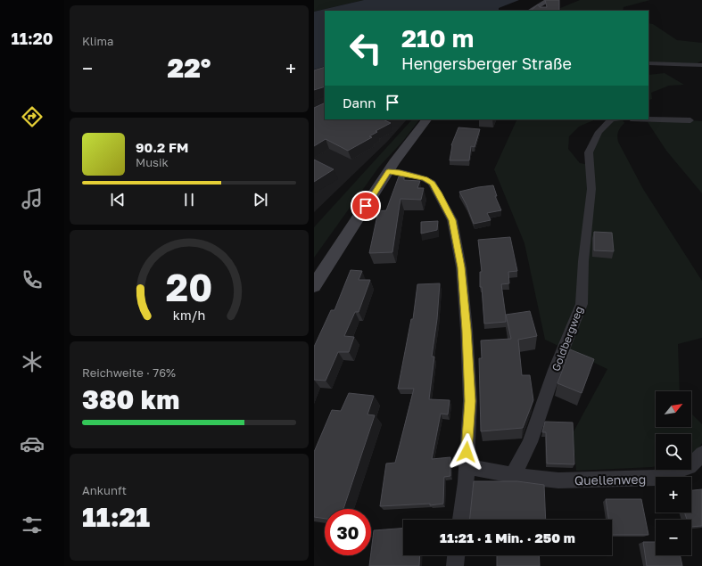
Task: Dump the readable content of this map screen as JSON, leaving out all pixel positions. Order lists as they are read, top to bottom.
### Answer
{
  "streets": {
    "street": ["Goldbergweg", "Quellenweg"]
  },
  "crossings": [
    ["Goldbergweg", "Quellenweg"]
  ],
  "north": "top right",
  "page": {
    "tabs": "11:20",
    "tile": [
      "Klima",
      ["Reichweite · 76%", "380 km"],
      ["Ankunft", "11:21"]
    ],
    "turn": ["210 m", "Hengersberger Straße"],
    "heat": ["−", "22°", "+"],
    "then": "Dann",
    "song": ["90.2 FM", "Musik"],
    "map_buttons": ["+", "−"],
    "limit": "30",
    "trip": "11:21 · 1 Min. · 250 m",
    "gauge": ["20", "km/h"]
  }
}
